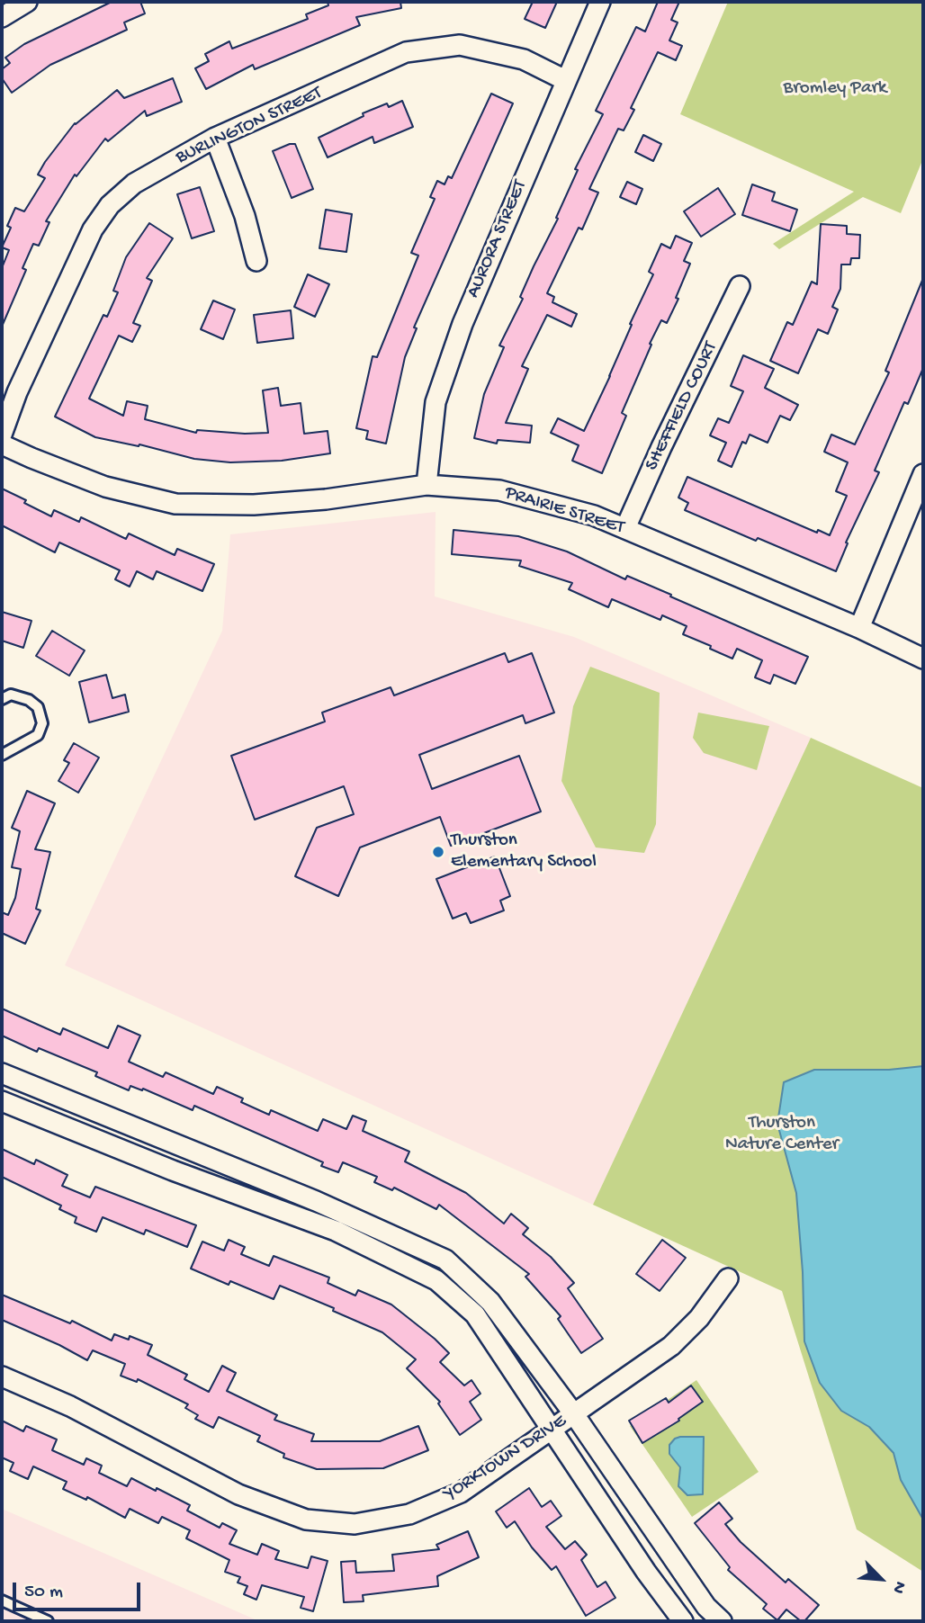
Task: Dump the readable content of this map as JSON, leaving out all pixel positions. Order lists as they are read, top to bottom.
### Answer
{
  "streets": {
    "street": [
      "BURLINGTON STREET",
      "AURORA STREET",
      "SHEFFIELD COURT",
      "PRAIRIE STREET",
      "YORKTOWN DRIVE"
    ]
  },
  "crossings": [
    ["BURLINGTON STREET", "AURORA STREET"],
    ["AURORA STREET", "PRAIRIE STREET"],
    ["SHEFFIELD COURT", "PRAIRIE STREET"]
  ],
  "parks": ["Bromley Park", "Thurston Nature Center"],
  "places": ["Thurston Elementary School"],
  "scale_bar": "50 m",
  "north": "bottom right"
}
